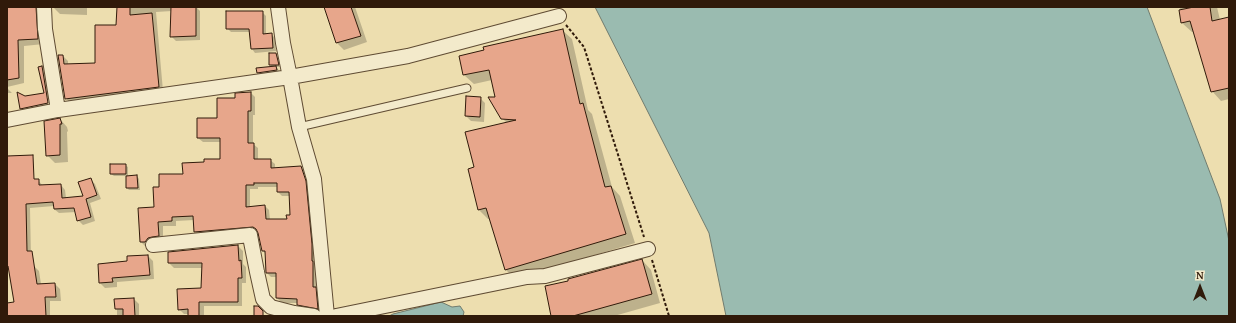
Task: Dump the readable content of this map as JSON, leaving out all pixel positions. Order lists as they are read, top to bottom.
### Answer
{
  "north": "top"
}
